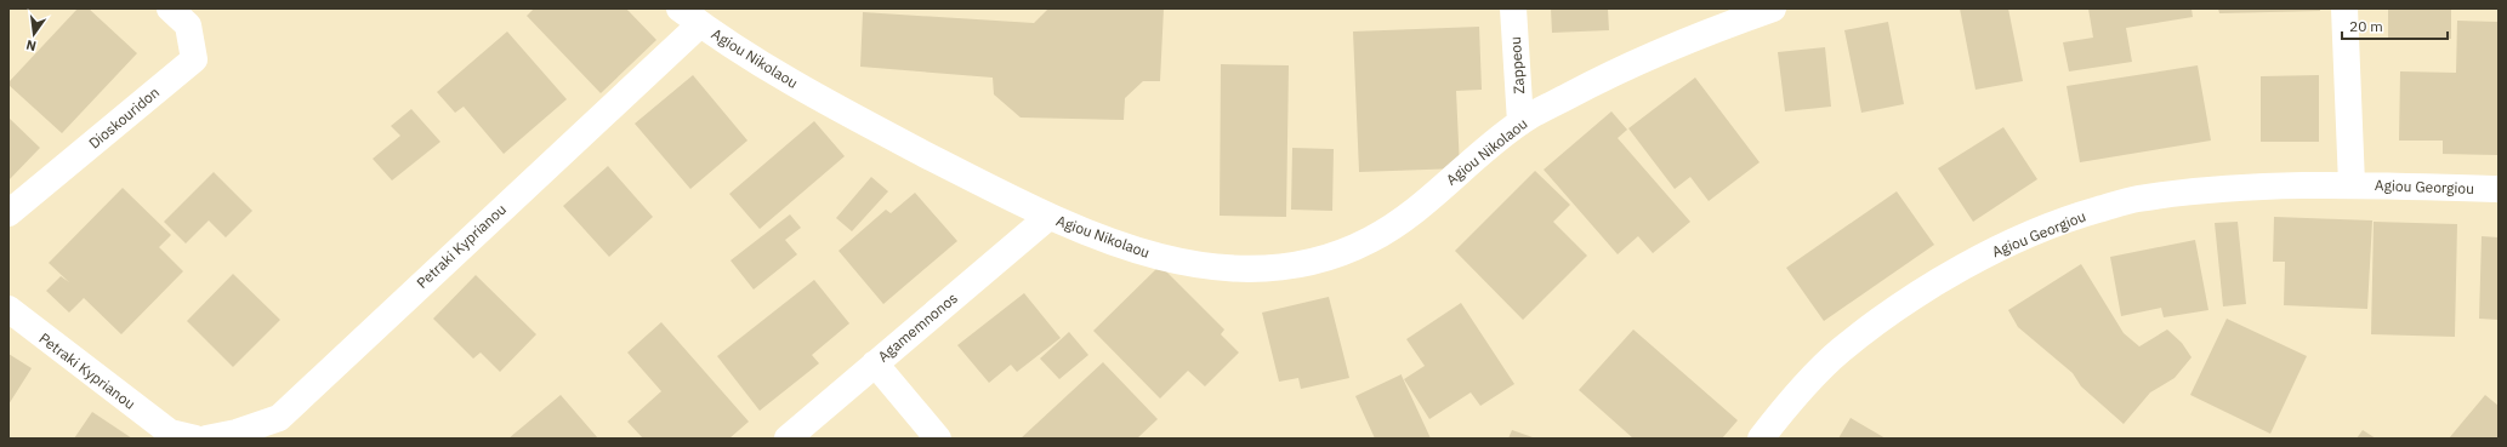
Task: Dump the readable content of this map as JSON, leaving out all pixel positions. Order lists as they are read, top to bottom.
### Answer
{
  "streets": {
    "street": [
      "Agiou Nikolaou",
      "Zappeou",
      "Dioskouridon",
      "Agiou Georgiou",
      "Petraki Kyprianou",
      "Agamemnonos"
    ]
  },
  "crossings": [
    ["Agiou Nikolaou", "Zappeou"],
    ["Agiou Nikolaou", "Petraki Kyprianou"],
    ["Agiou Nikolaou", "Agamemnonos"]
  ],
  "scale_bar": "20 m",
  "north": "bottom"
}
